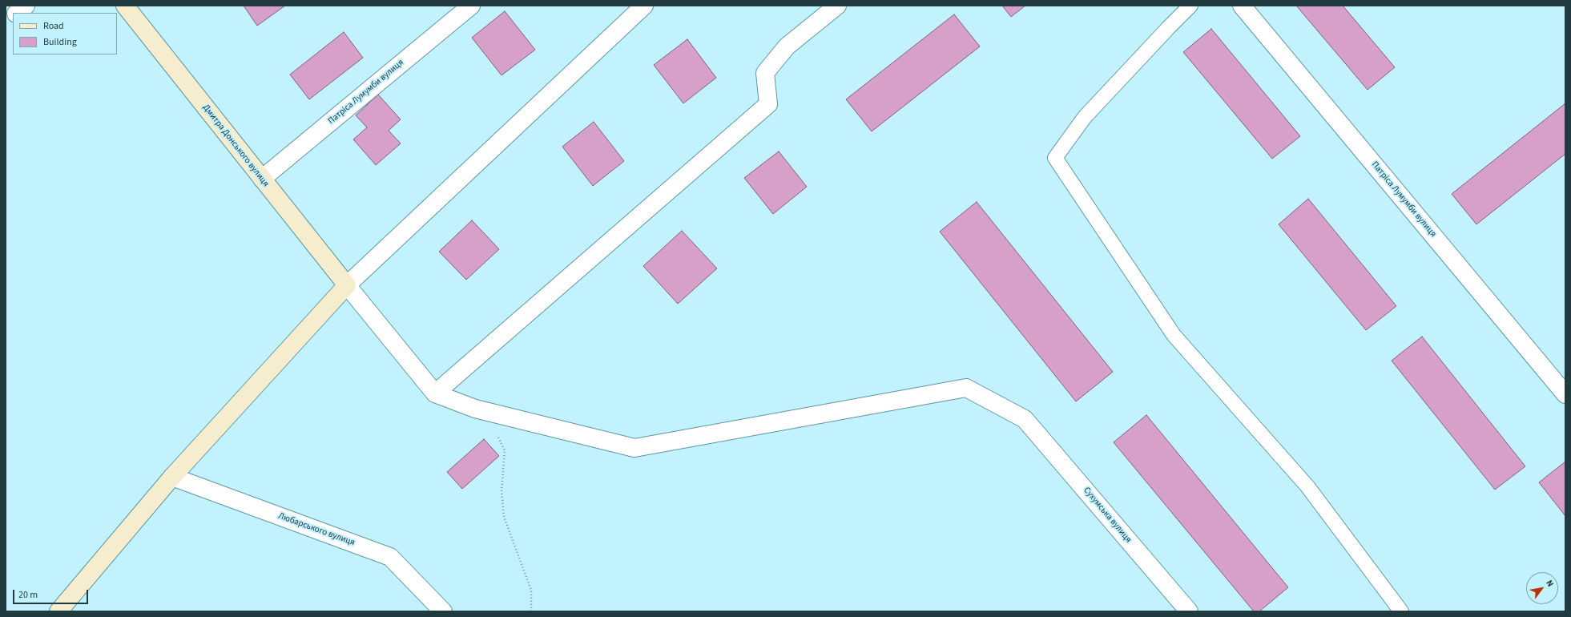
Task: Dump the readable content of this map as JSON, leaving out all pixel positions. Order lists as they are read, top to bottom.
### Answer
{
  "streets": {
    "street": [
      "Патріса Лумумби вулиця",
      "Дмитра Донського вулиця",
      "Сухумська вулиця",
      "Любарського вулиця"
    ]
  },
  "crossings": [
    ["Патріса Лумумби вулиця", "Дмитра Донського вулиця"]
  ],
  "legend": ["Road", "Building"],
  "scale_bar": "20 m",
  "north": "top right"
}
